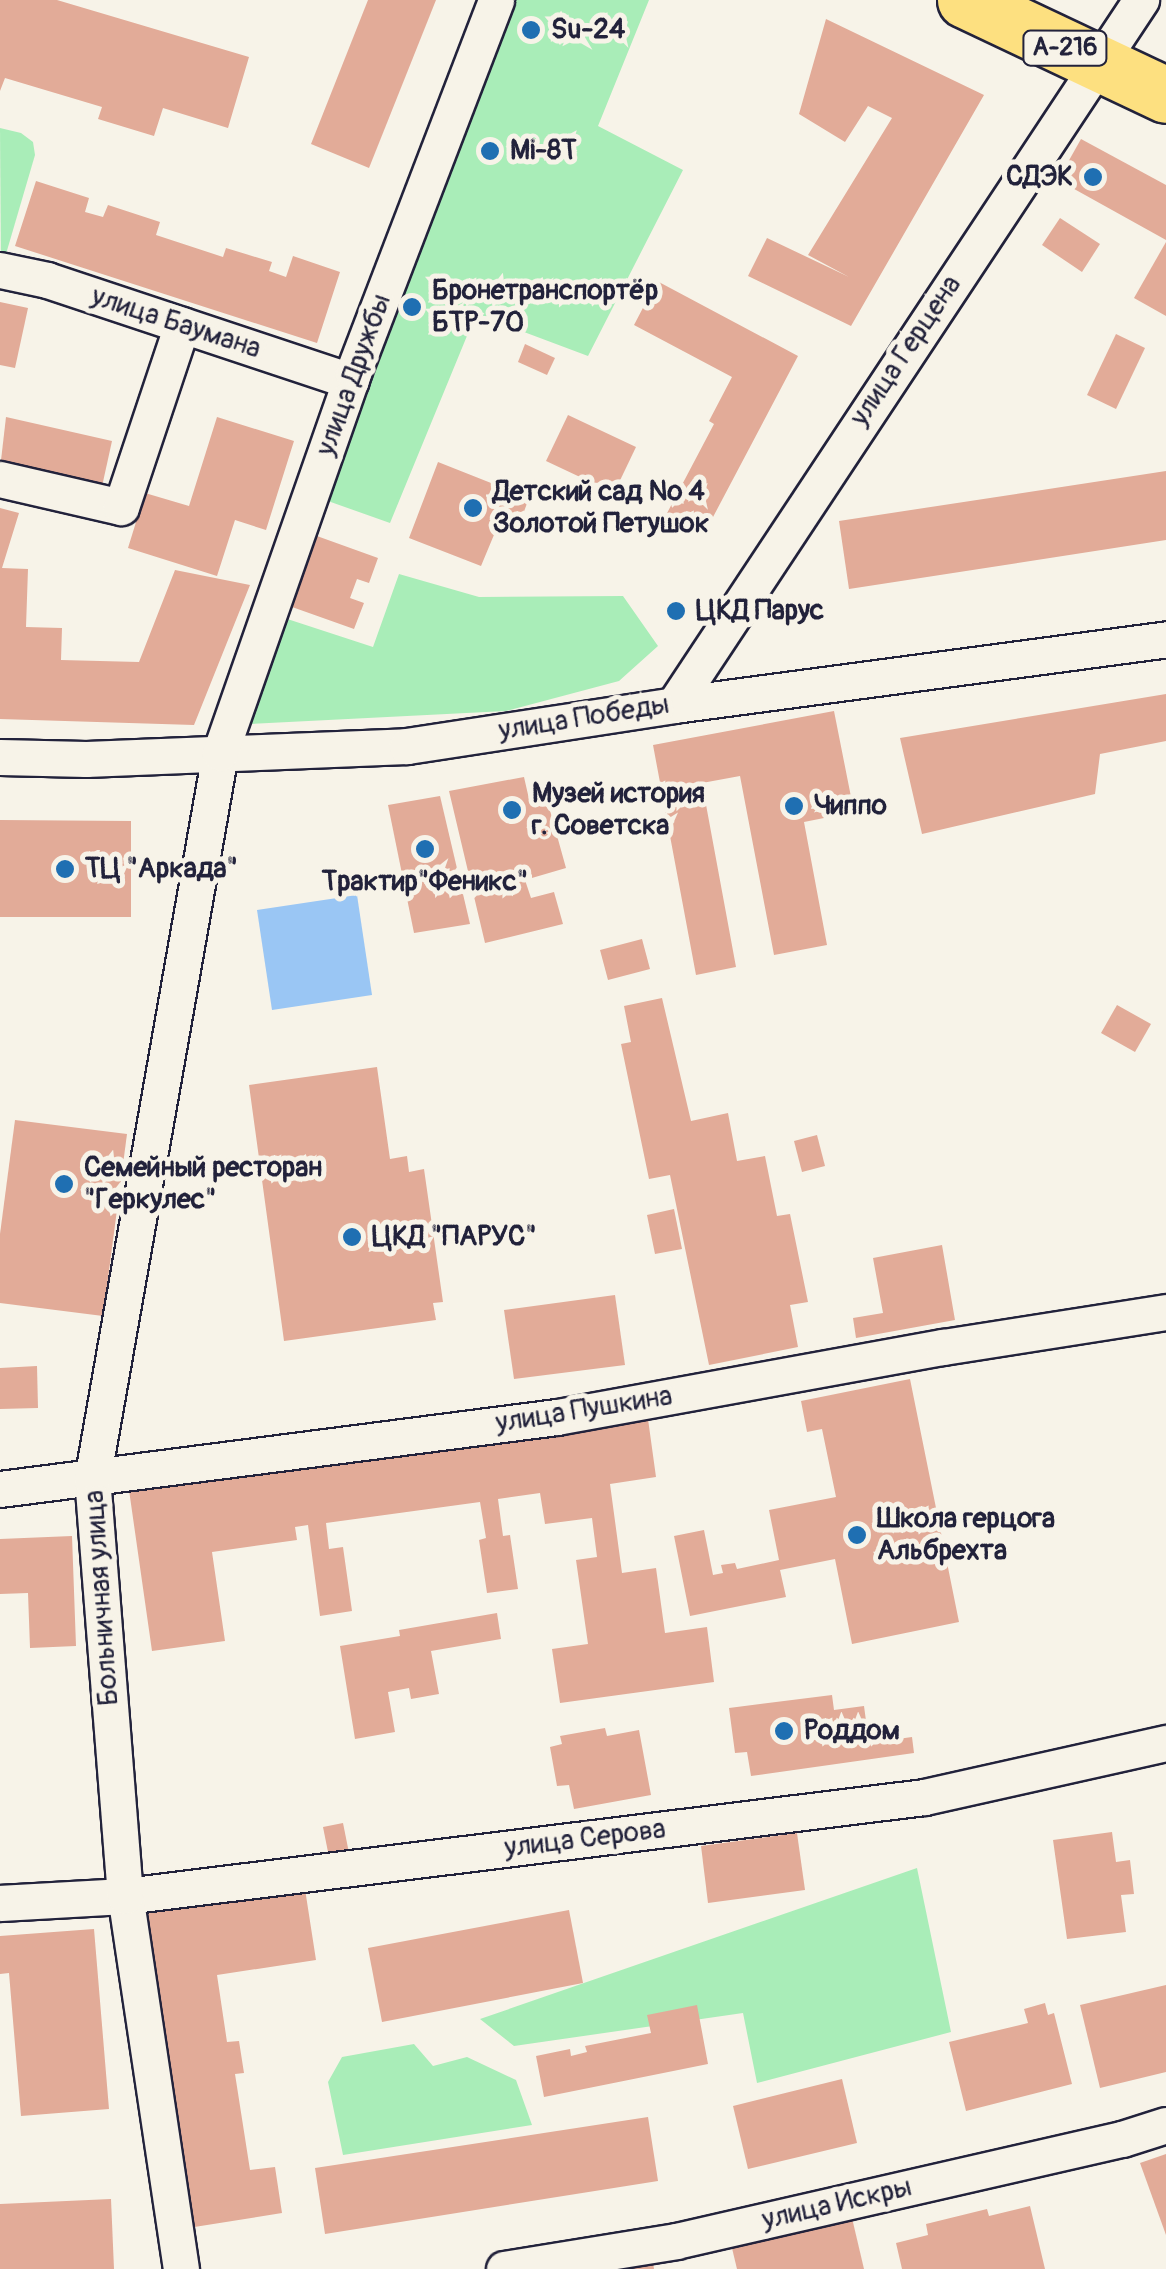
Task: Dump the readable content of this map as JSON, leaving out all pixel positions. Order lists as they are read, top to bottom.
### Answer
{
  "streets": {
    "main road": ["А-216"],
    "street": [
      "улица Баумана",
      "улица Герцена",
      "улица Дружбы",
      "улица Победы",
      "улица Пушкина",
      "Больничная улица",
      "улица Серова",
      "улица Искры"
    ]
  },
  "crossings": [
    ["А-216", "улица Герцена"],
    ["улица Баумана", "улица Дружбы"],
    ["улица Герцена", "улица Победы"],
    ["улица Дружбы", "улица Победы"],
    ["улица Дружбы", "Больничная улица"],
    ["улица Победы", "Больничная улица"],
    ["улица Пушкина", "Больничная улица"],
    ["Больничная улица", "улица Серова"]
  ],
  "places": [
    "Su-24",
    "Mi-8T",
    "СДЭК",
    "Бронетранспортёр БТР-70",
    "Детский сад № 4 Золотой Петушок",
    "ЦКД Парус",
    "Чиппо",
    "Музей история г. Советска",
    "Трактир\"Феникс\"",
    "ТЦ \"Аркада\"",
    "Семейный ресторан \"Геркулес\"",
    "ЦКД \"ПАРУС\"",
    "Школа герцога Альбрехта",
    "Роддом"
  ]
}
